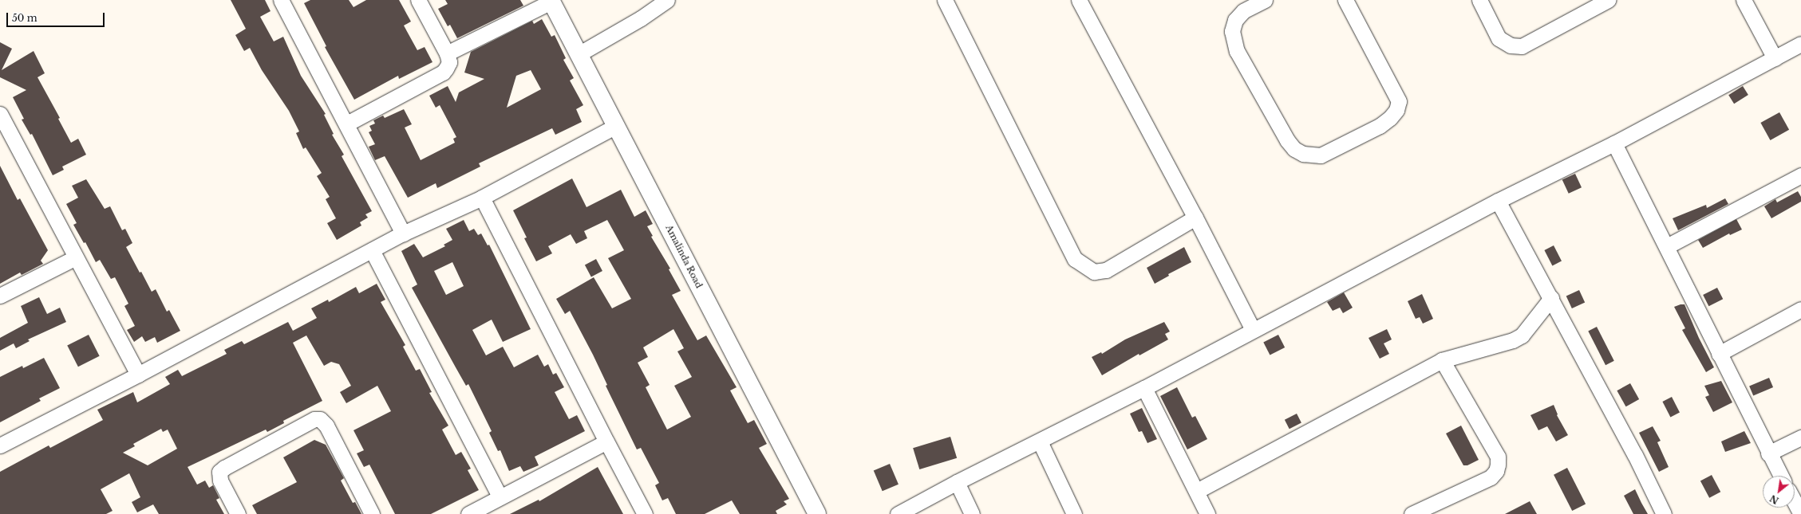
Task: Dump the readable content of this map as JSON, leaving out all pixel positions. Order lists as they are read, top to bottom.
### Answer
{
  "streets": {
    "street": ["Amalinda Road"]
  },
  "scale_bar": "50 m",
  "north": "bottom left"
}
